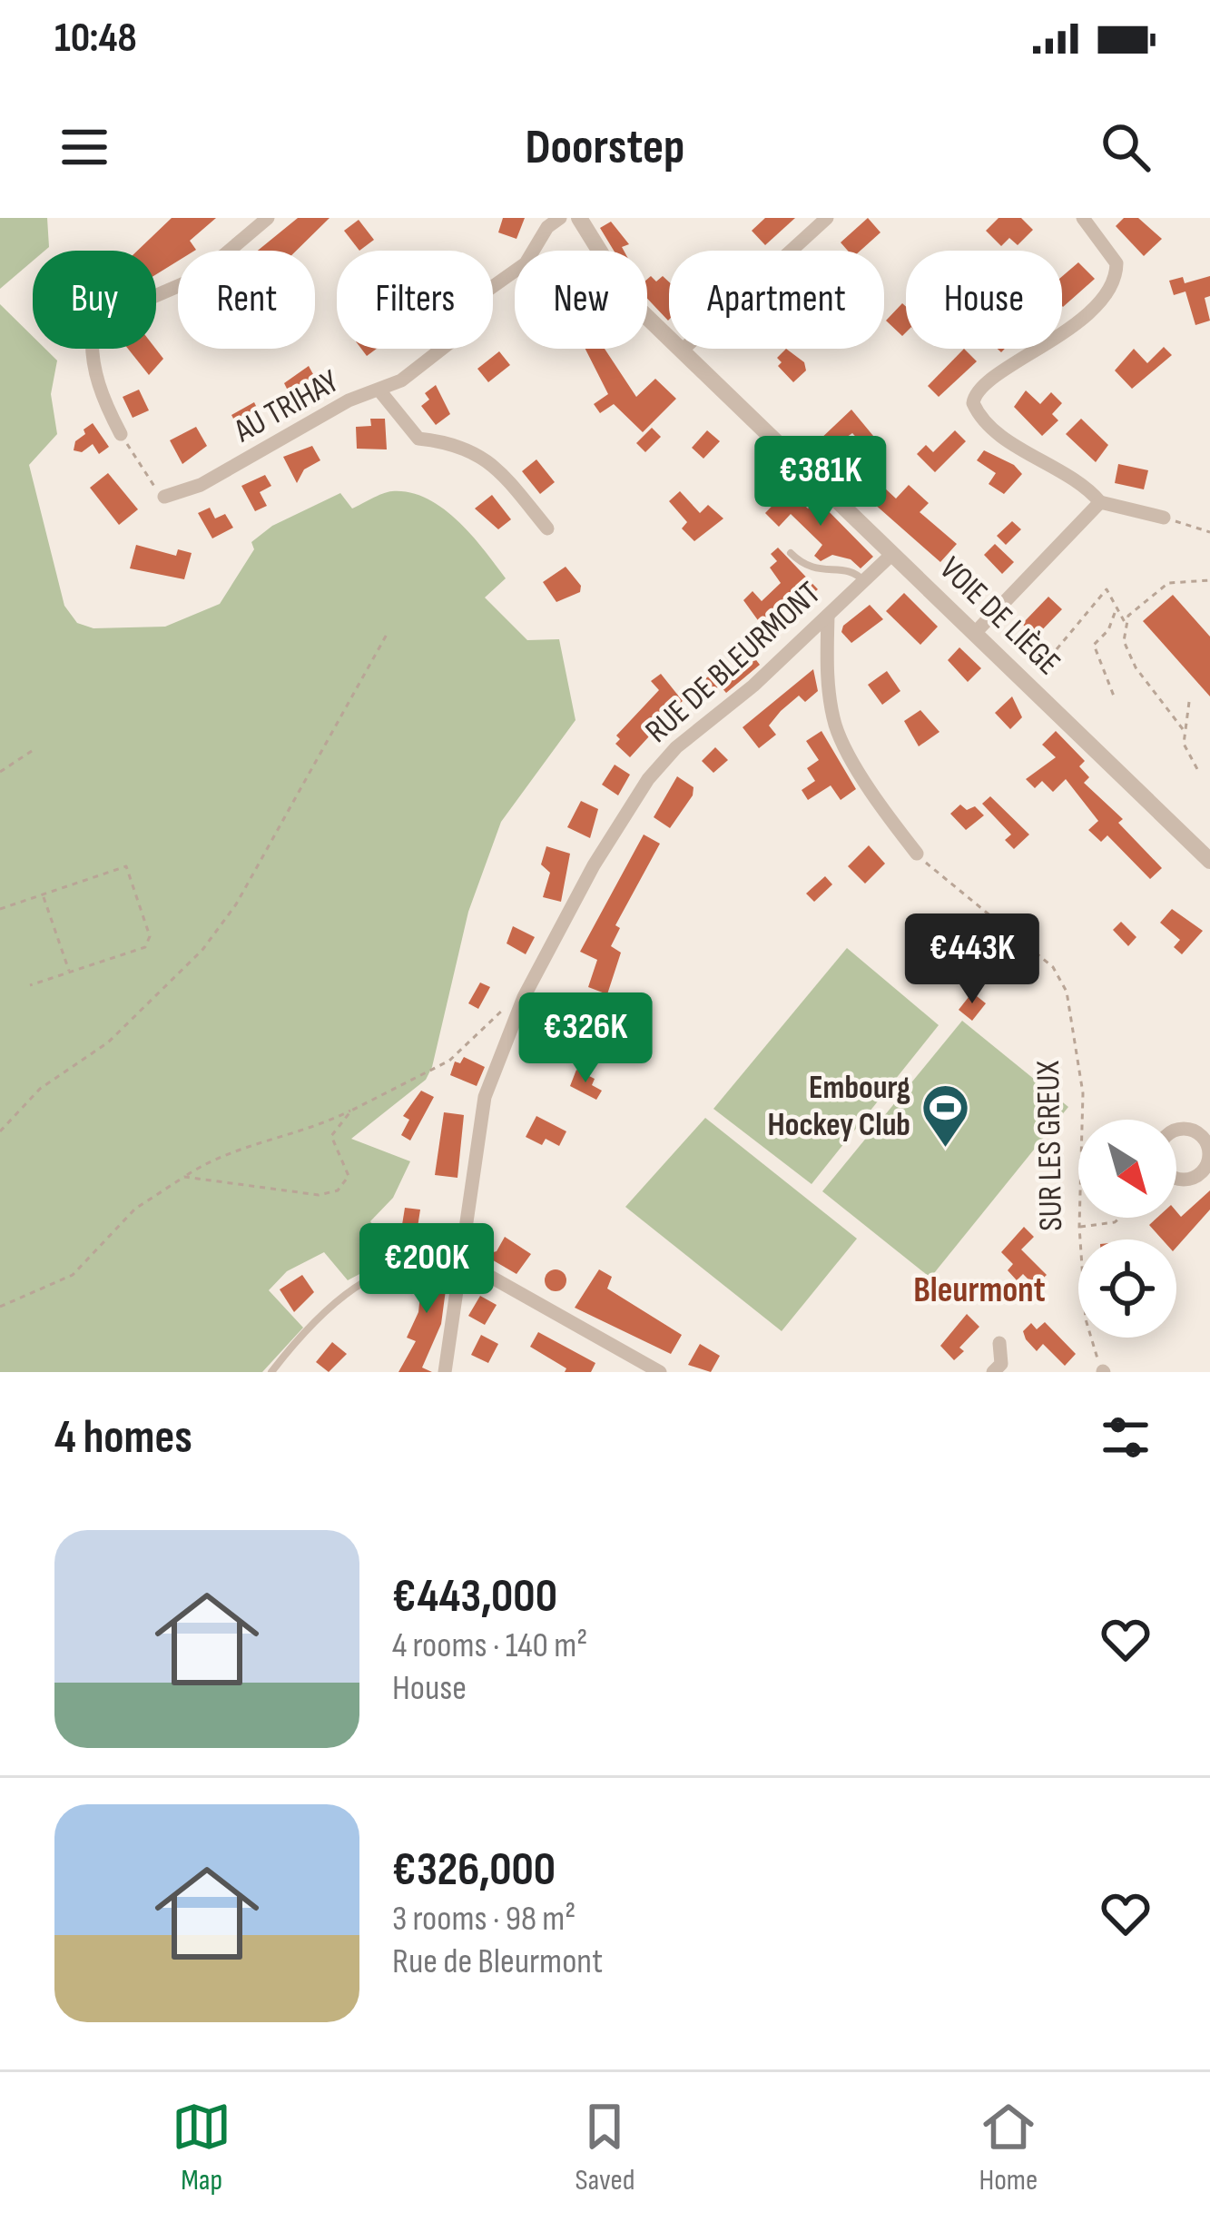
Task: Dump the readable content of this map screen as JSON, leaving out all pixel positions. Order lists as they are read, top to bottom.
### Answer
{
  "streets": {
    "street": ["AU TRIHAY", "VOIE DE LIÈGE", "RUE DE BLEURMONT"],
    "path": ["SUR LES GREUX"]
  },
  "crossings": [
    ["VOIE DE LIÈGE", "RUE DE BLEURMONT"]
  ],
  "districts": ["Bleurmont"],
  "places": {
    "sports": ["Embourg Hockey Club"]
  },
  "north": "bottom right",
  "page": {
    "status": "10:48",
    "header": "Doorstep",
    "chip": [
      "Buy",
      "Rent",
      "Filters",
      "New",
      "Apartment",
      "House"
    ],
    "price": [
      "€381K",
      "€443K",
      "€326K",
      "€200K"
    ],
    "heading": "4 homes",
    "list": [
      {
        "name": "€443,000",
        "note": "4 rooms · 140 m² · House"
      },
      {
        "name": "€326,000",
        "note": "3 rooms · 98 m² · Rue de Bleurmont"
      }
    ],
    "tabs": ["Map", "Saved", "Home"]
  }
}
